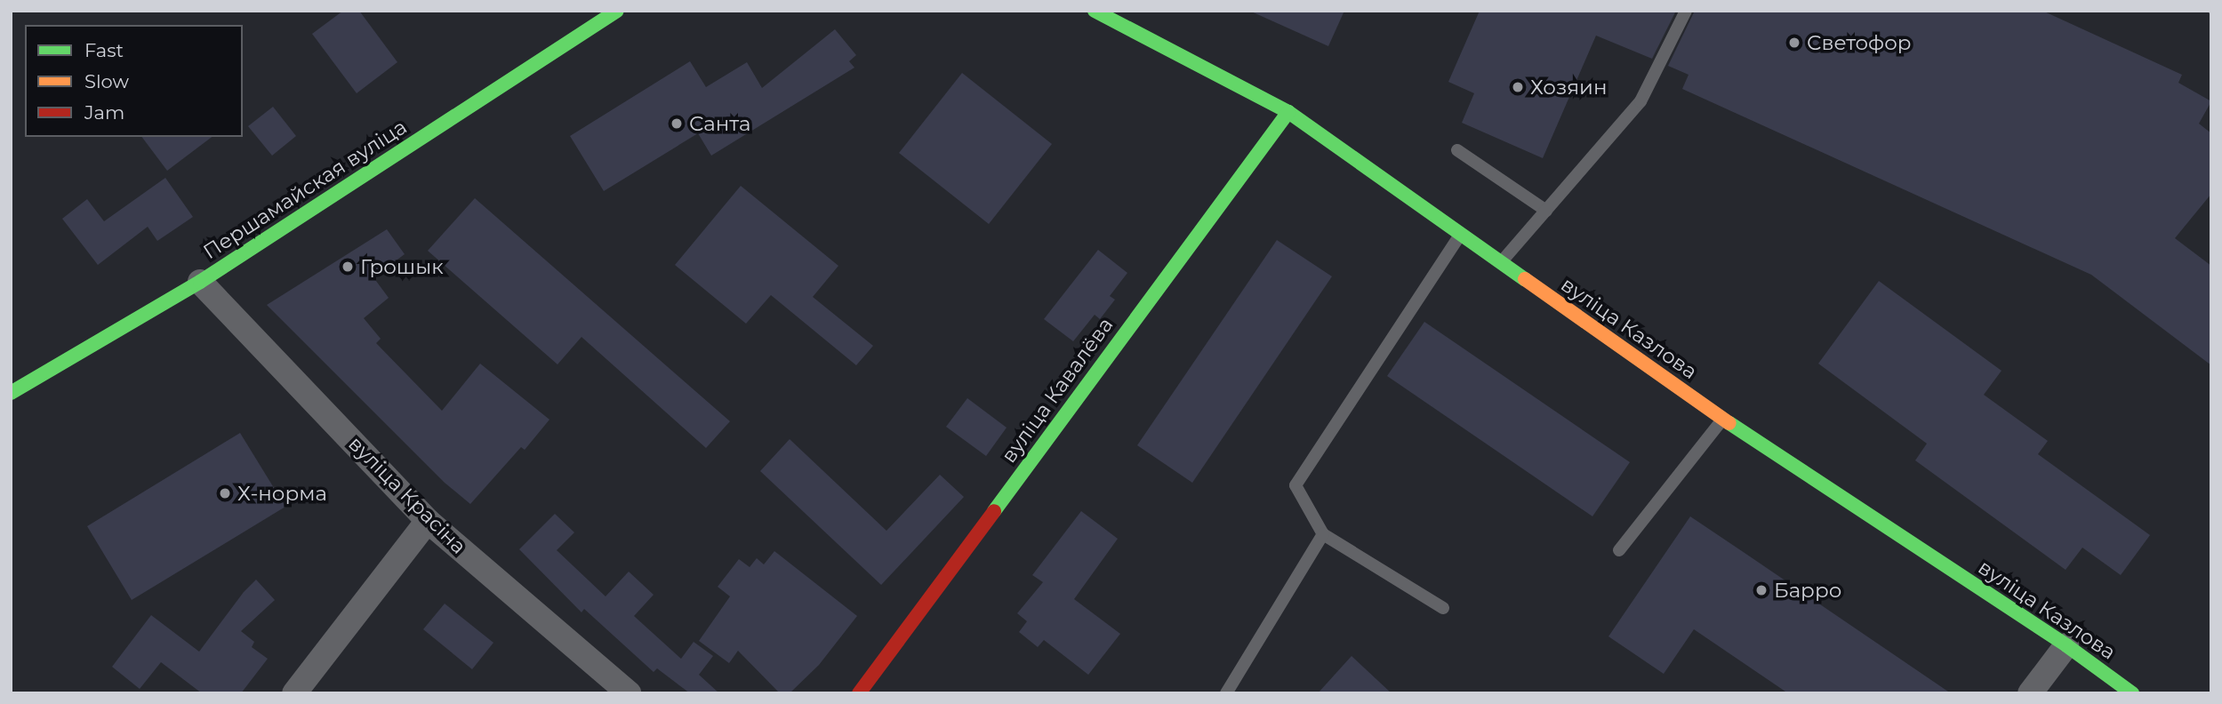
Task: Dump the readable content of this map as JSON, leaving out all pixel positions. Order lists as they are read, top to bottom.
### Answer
{
  "streets": {
    "main road": ["Першамайская вуліца", "вуліца Казлова", "вуліца Кавалёва"],
    "street": ["вуліца Красіна"]
  },
  "crossings": [
    ["Першамайская вуліца", "вуліца Красіна"],
    ["вуліца Казлова", "вуліца Кавалёва"]
  ],
  "places": [
    "Светофор",
    "Хозяин",
    "Санта",
    "Грошык",
    "Х-норма",
    "Барро"
  ],
  "legend": ["Fast", "Slow", "Jam"]
}
